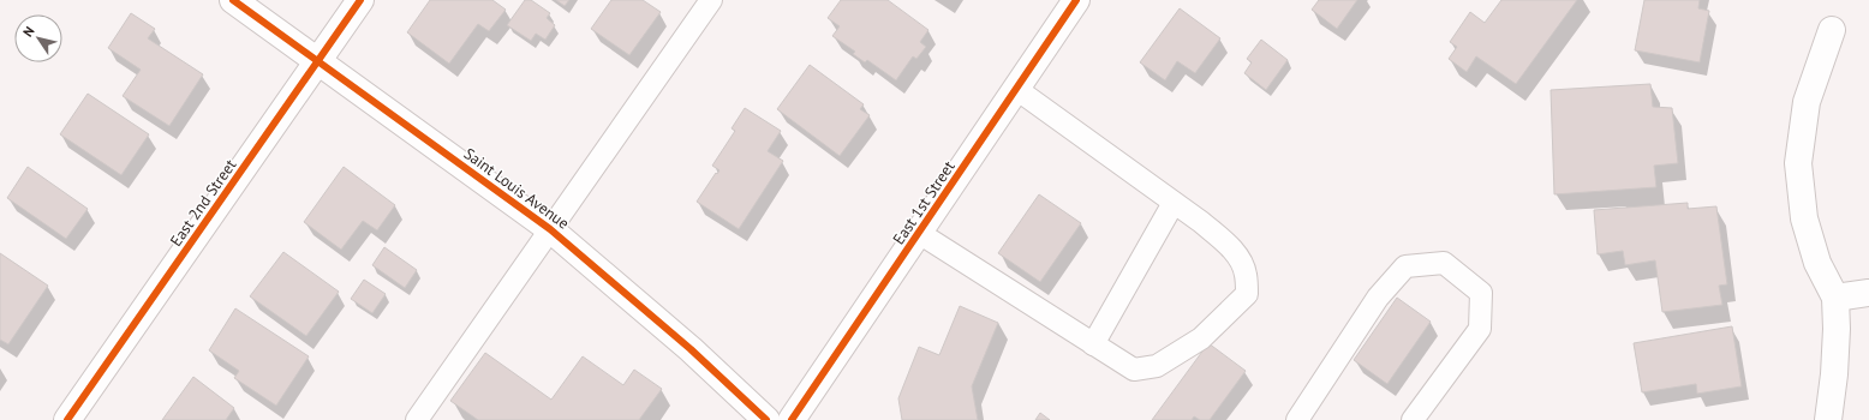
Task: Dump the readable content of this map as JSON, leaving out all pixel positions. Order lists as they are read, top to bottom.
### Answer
{
  "streets": {
    "street": ["Saint Louis Avenue", "East 2nd Street", "East 1st Street"]
  },
  "crossings": [
    ["Saint Louis Avenue", "East 2nd Street"]
  ],
  "north": "top left"
}
